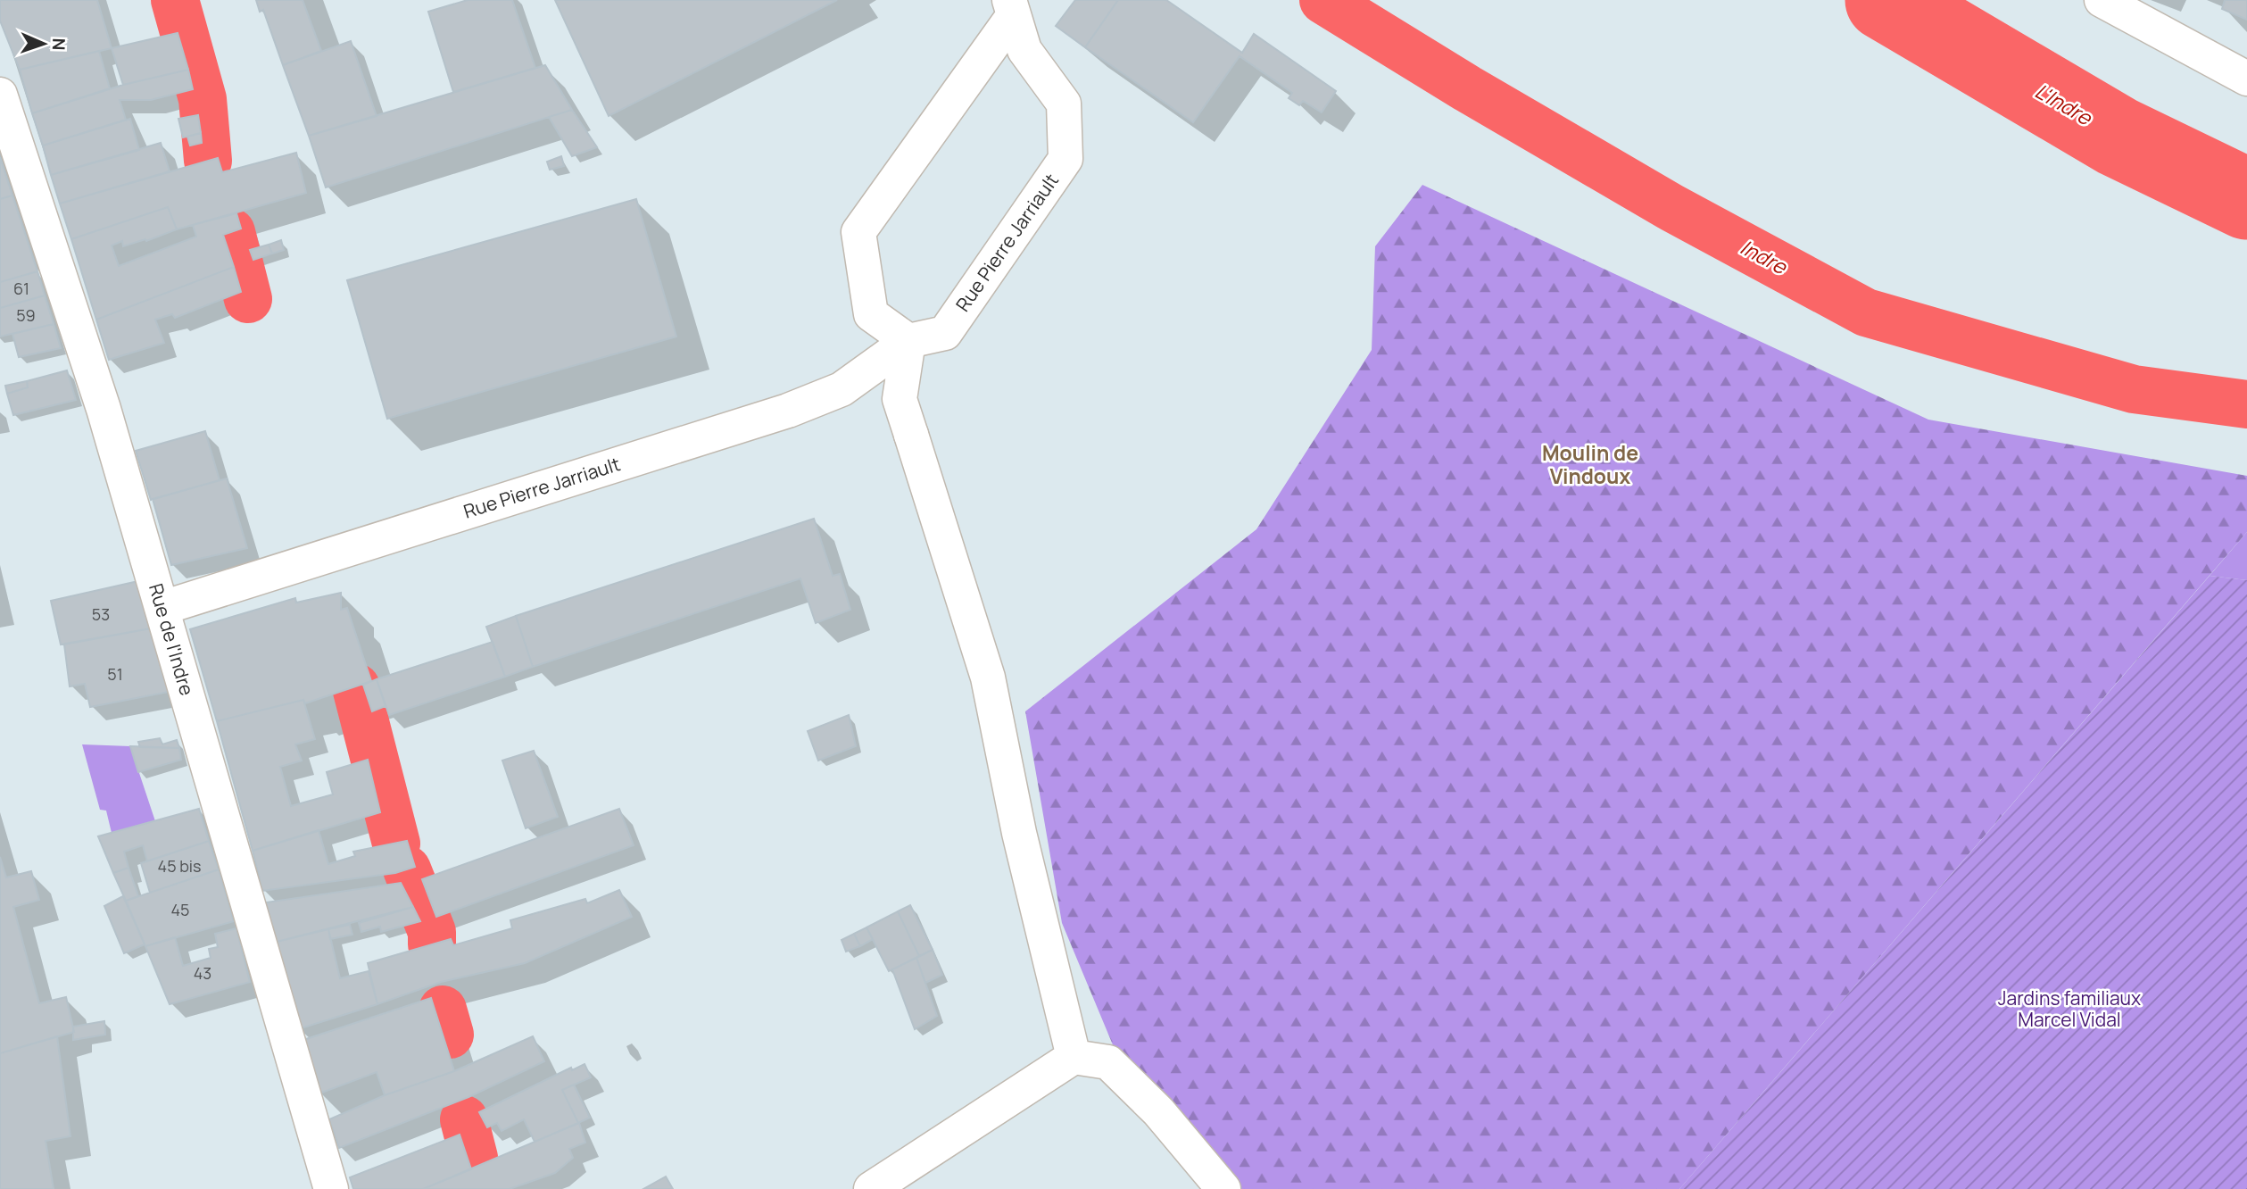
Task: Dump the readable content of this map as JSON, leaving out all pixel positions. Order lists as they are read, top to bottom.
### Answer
{
  "streets": {
    "street": ["Rue Pierre Jarriault", "Rue de l'Indre"]
  },
  "crossings": [
    ["Rue Pierre Jarriault", "Rue de l'Indre"]
  ],
  "districts": ["Moulin de Vindoux"],
  "water": ["L'Indre", "Indre"],
  "parks": ["Jardins familiaux Marcel Vidal"],
  "house_numbers": [
    "61",
    "59",
    "53",
    "51",
    "45 bis",
    "45",
    "43"
  ],
  "north": "right"
}
